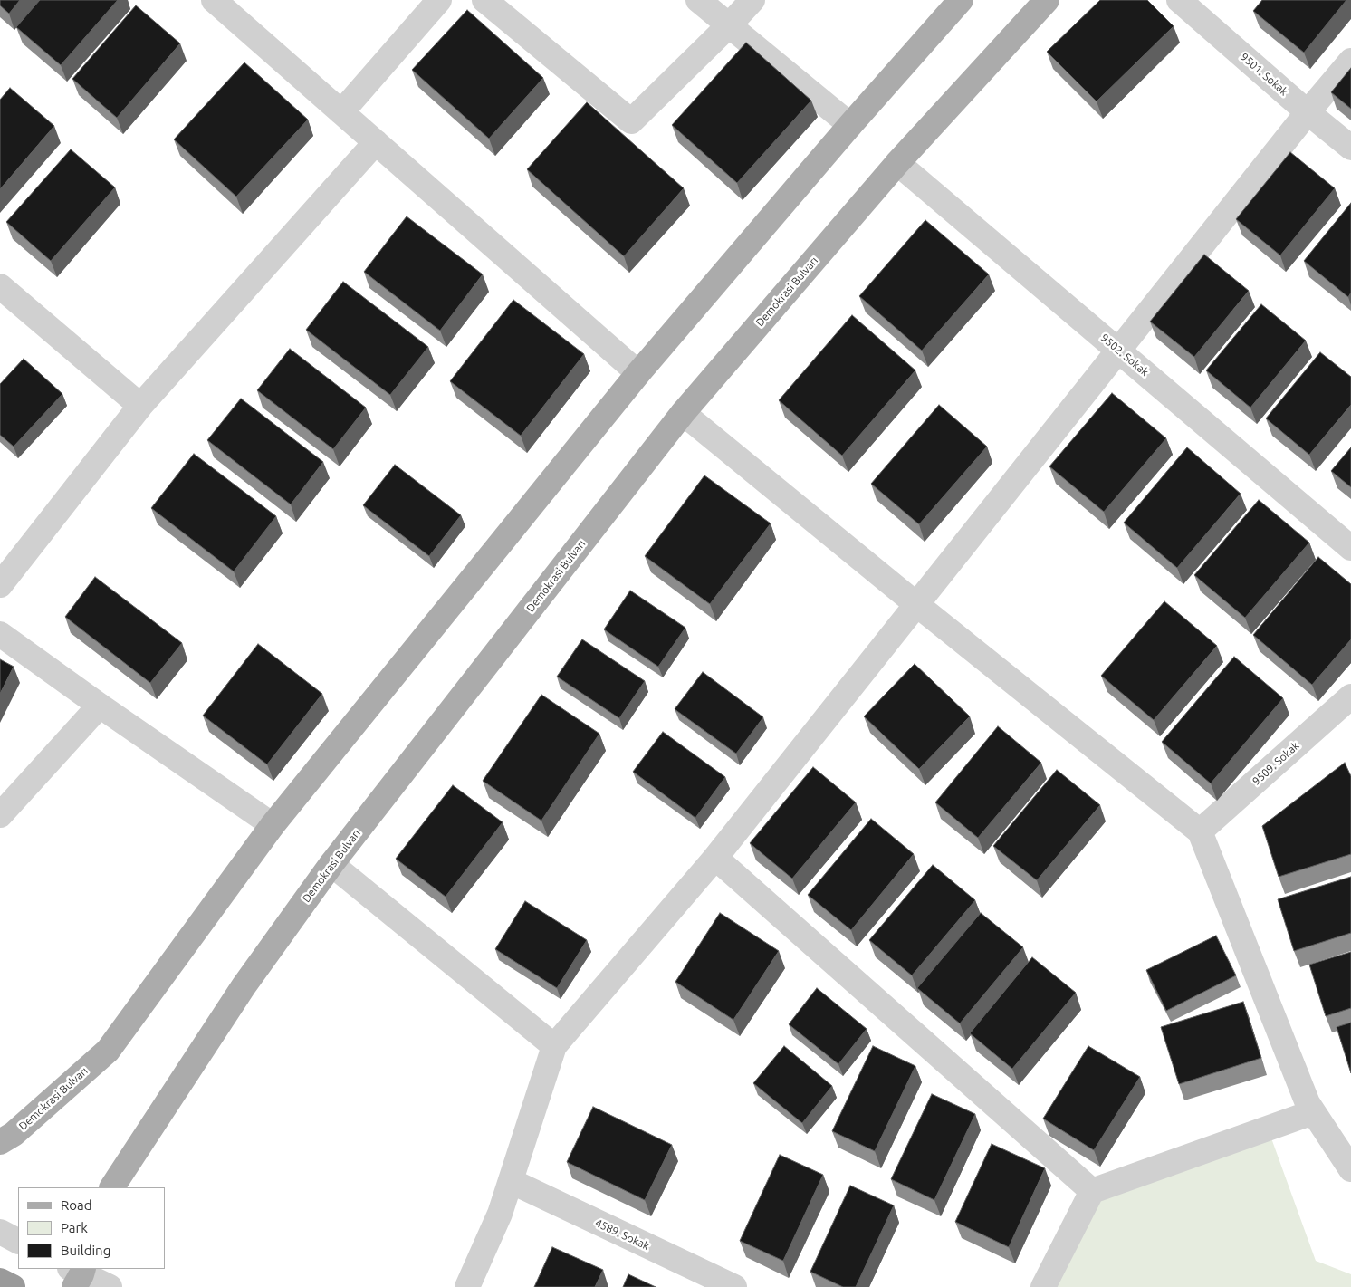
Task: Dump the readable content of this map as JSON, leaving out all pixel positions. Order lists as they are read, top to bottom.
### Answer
{
  "streets": {
    "main road": ["Demokrasi Bulvarı"],
    "street": [
      "9501. Sokak",
      "9502. Sokak",
      "9509. Sokak",
      "4589. Sokak"
    ]
  },
  "crossings": [
    ["Demokrasi Bulvarı", "9502. Sokak"]
  ],
  "legend": ["Road", "Park", "Building"]
}
